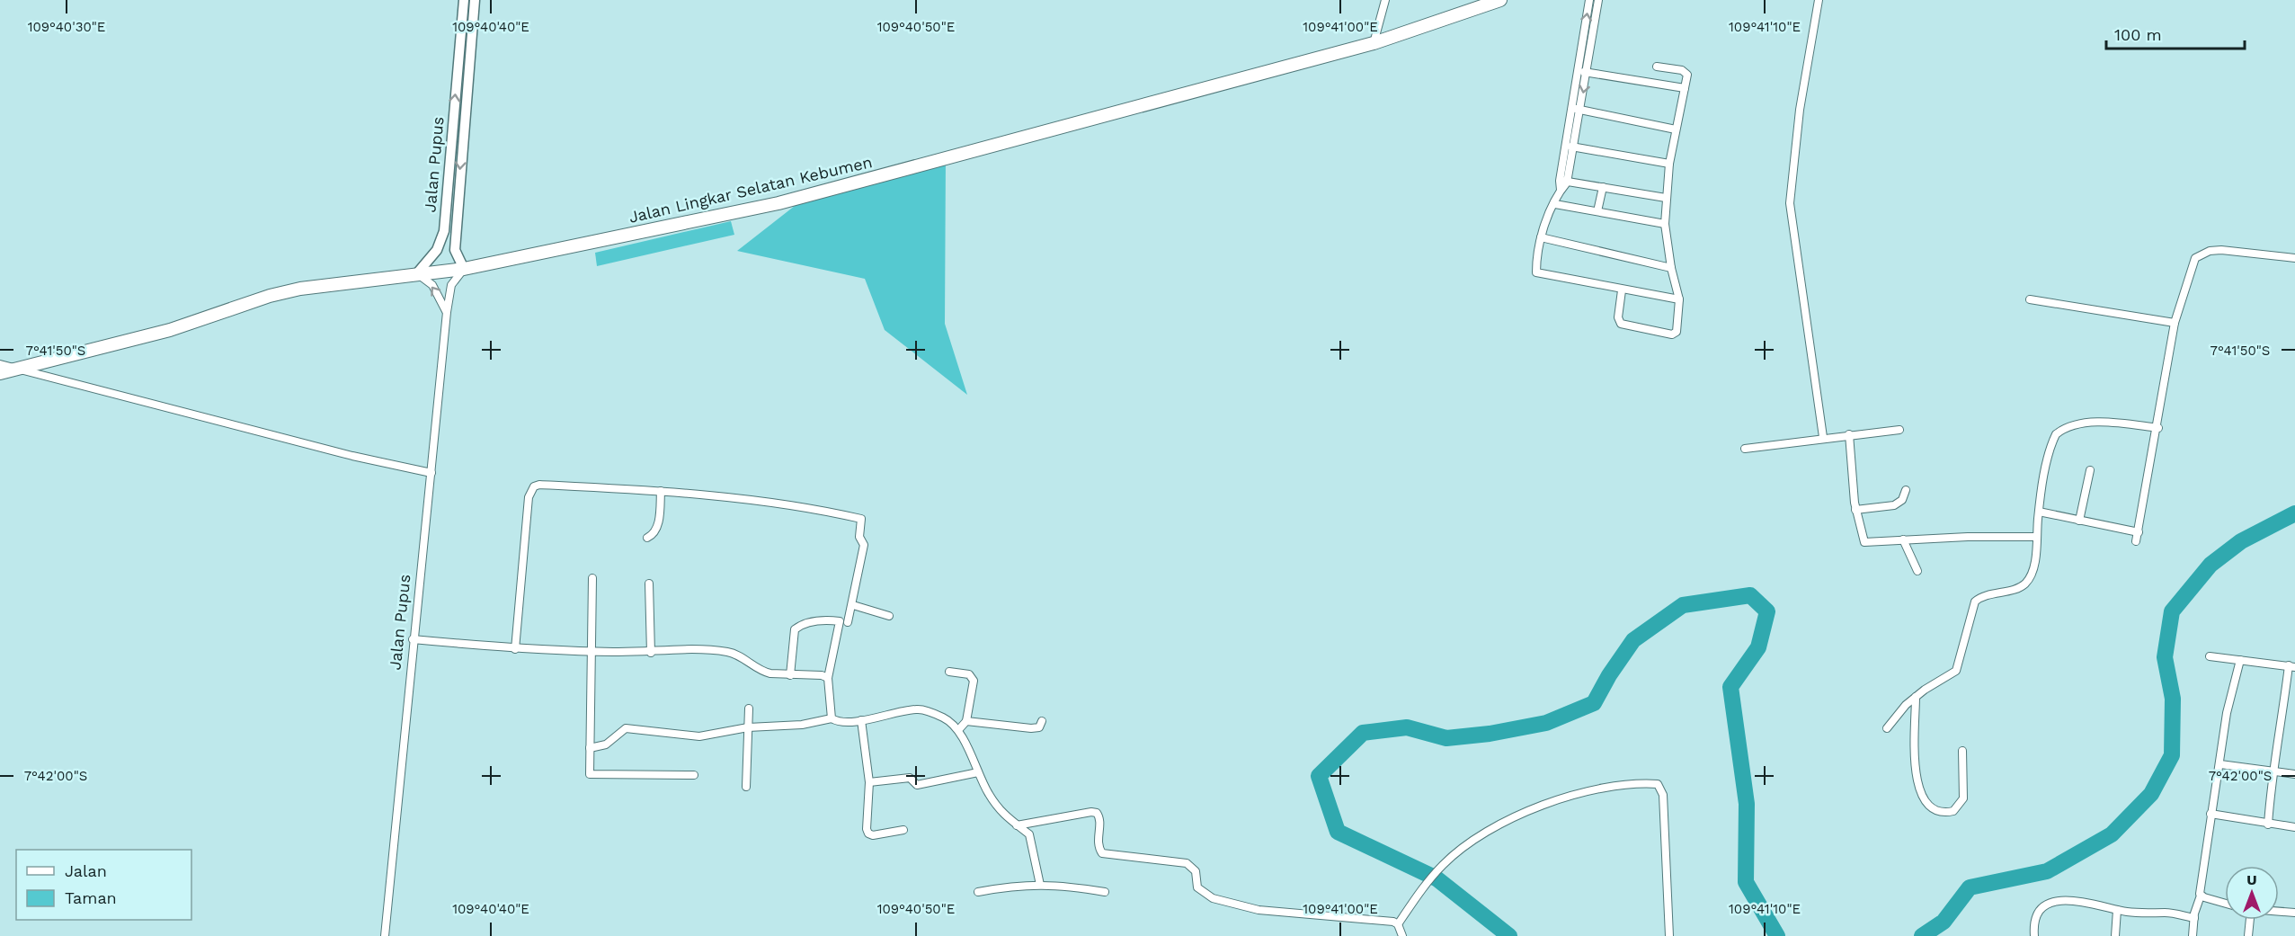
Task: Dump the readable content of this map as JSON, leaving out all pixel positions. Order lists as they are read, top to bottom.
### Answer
{
  "streets": {
    "highway": ["Jalan Lingkar Selatan Kebumen"],
    "street": ["Jalan Pupus"]
  },
  "crossings": [
    ["Jalan Pupus", "Jalan Lingkar Selatan Kebumen"]
  ],
  "legend": ["Jalan", "Taman"],
  "scale_bar": "100 m",
  "north": "top",
  "coordinates": [
    "109°40'30\"E",
    "109°40'40\"E",
    "109°40'50\"E",
    "109°41'00\"E",
    "109°41'10\"E",
    "7°41'50\"S",
    "7°42'00\"S"
  ]
}
